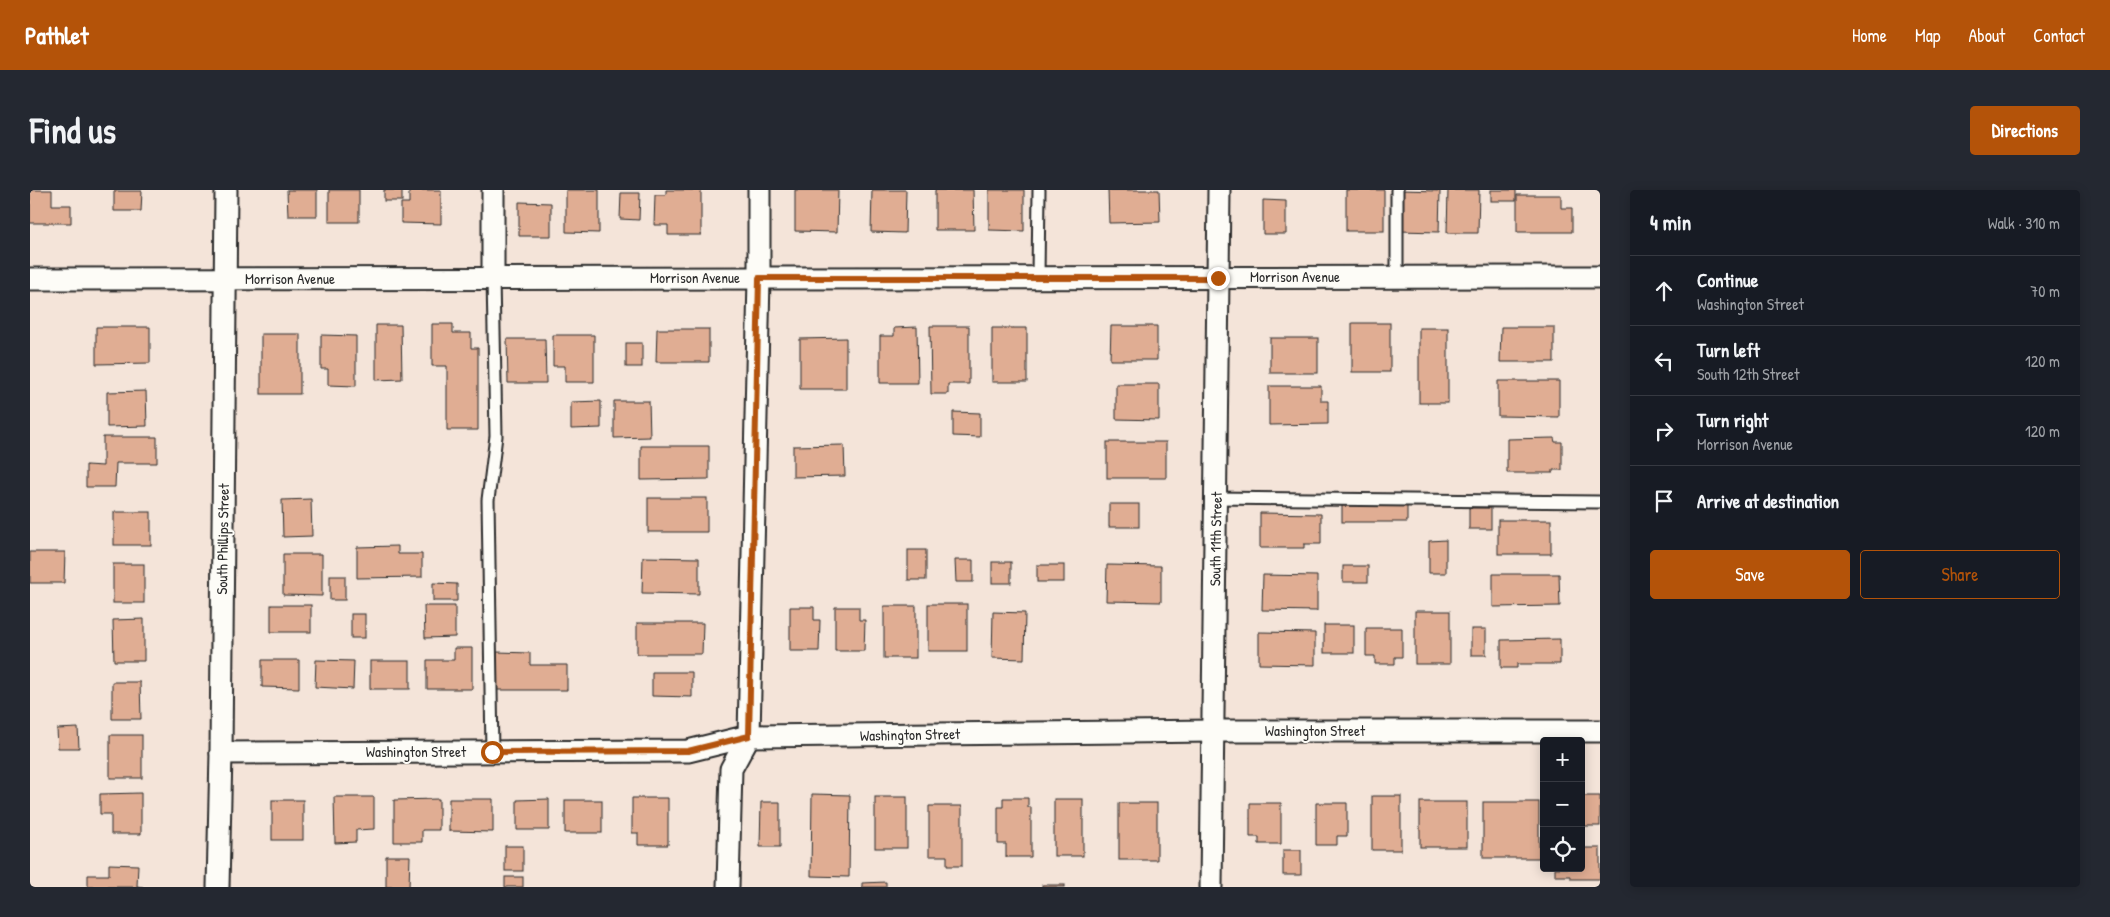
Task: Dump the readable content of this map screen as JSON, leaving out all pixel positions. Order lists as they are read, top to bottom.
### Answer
{
  "streets": {
    "street": [
      "Morrison Avenue",
      "South Phillips Street",
      "South 11th Street",
      "Washington Street"
    ]
  },
  "crossings": [
    ["Morrison Avenue", "South Phillips Street"],
    ["Morrison Avenue", "South 11th Street"],
    ["South Phillips Street", "Washington Street"],
    ["South 11th Street", "Washington Street"]
  ],
  "page": {
    "header": "Pathlet",
    "nav": [
      "Home",
      "Map",
      "About",
      "Contact"
    ],
    "buttons": [
      "Directions",
      ["Save", "Share"]
    ],
    "title": "Find us",
    "heading": ["4 min", "Walk · 310 m"],
    "list": [
      ["Continue", "Washington Street", "70 m"],
      ["Turn left", "South 12th Street", "120 m"],
      ["Turn right", "Morrison Avenue", "120 m"],
      "Arrive at destination"
    ],
    "map_buttons": ["+", "−"]
  }
}
